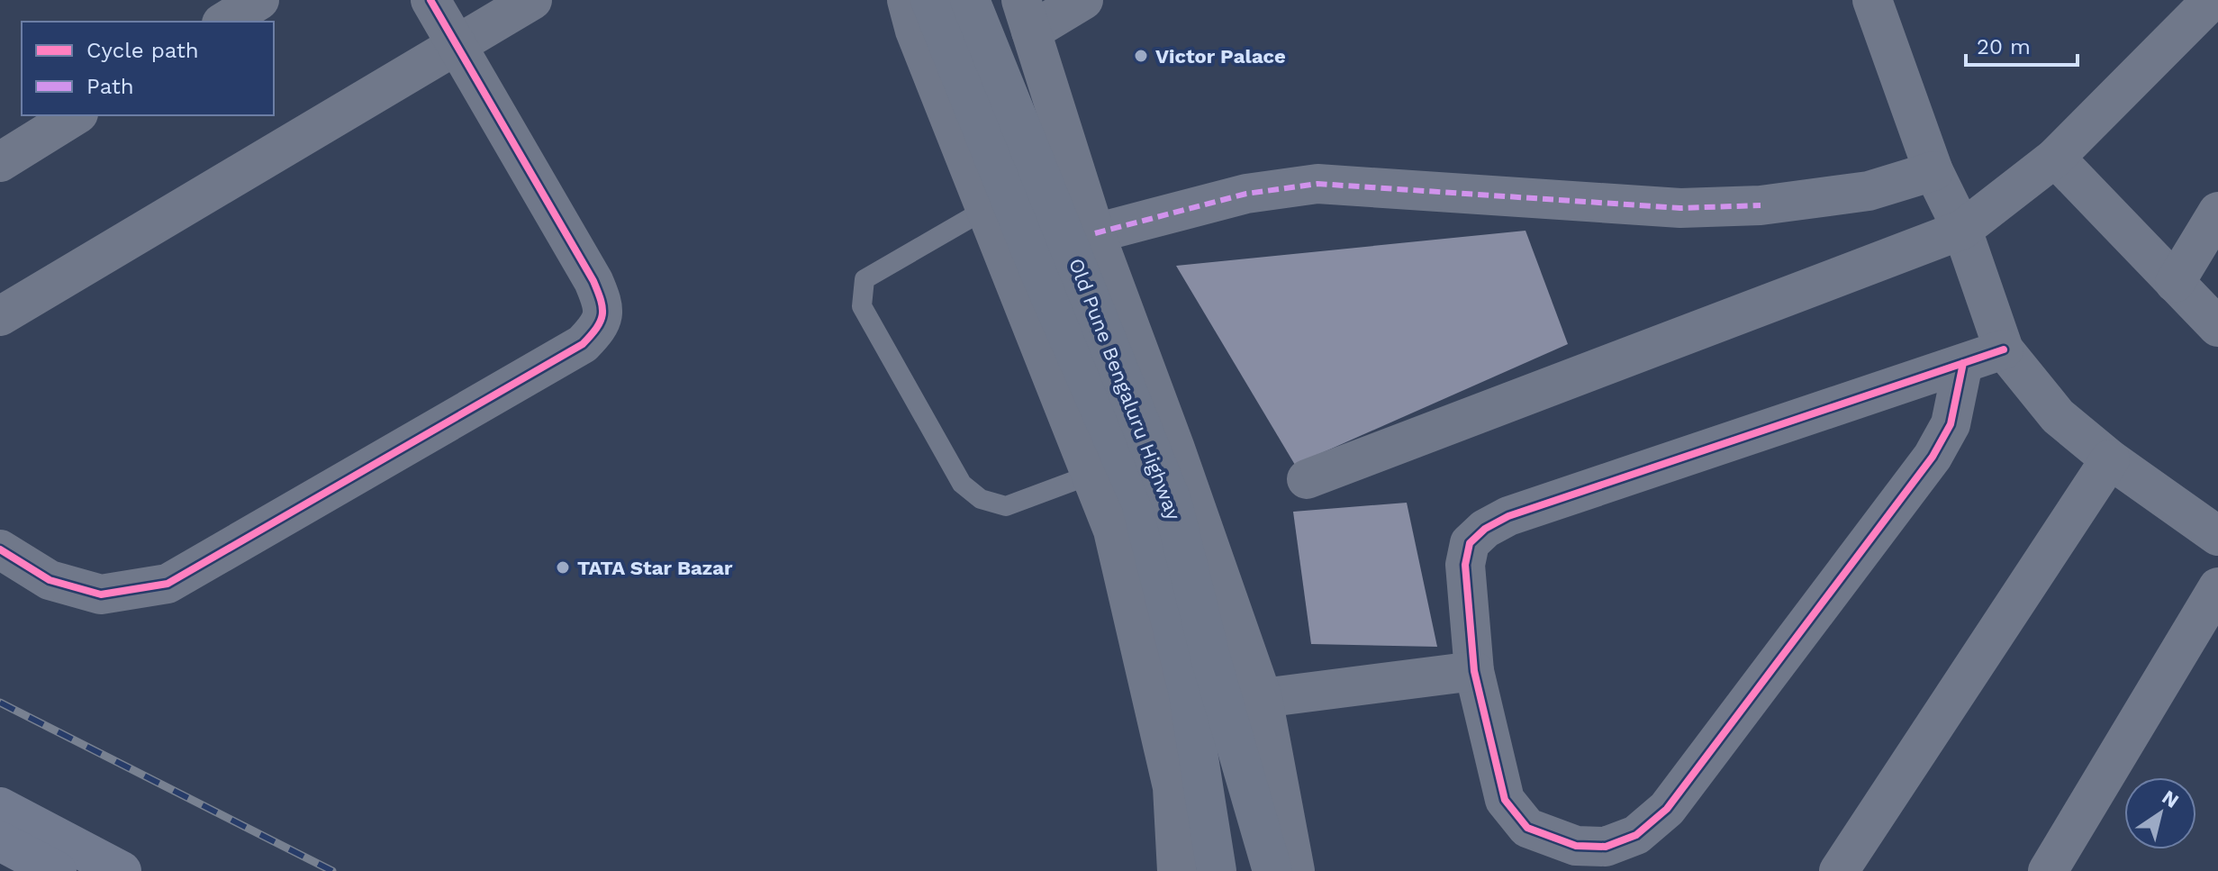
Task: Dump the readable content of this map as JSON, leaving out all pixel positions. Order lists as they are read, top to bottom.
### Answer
{
  "streets": {
    "main road": ["Old Pune Bengaluru Highway"]
  },
  "places": ["Victor Palace", "TATA Star Bazar"],
  "legend": ["Cycle path", "Path"],
  "scale_bar": "20 m",
  "north": "top right"
}
